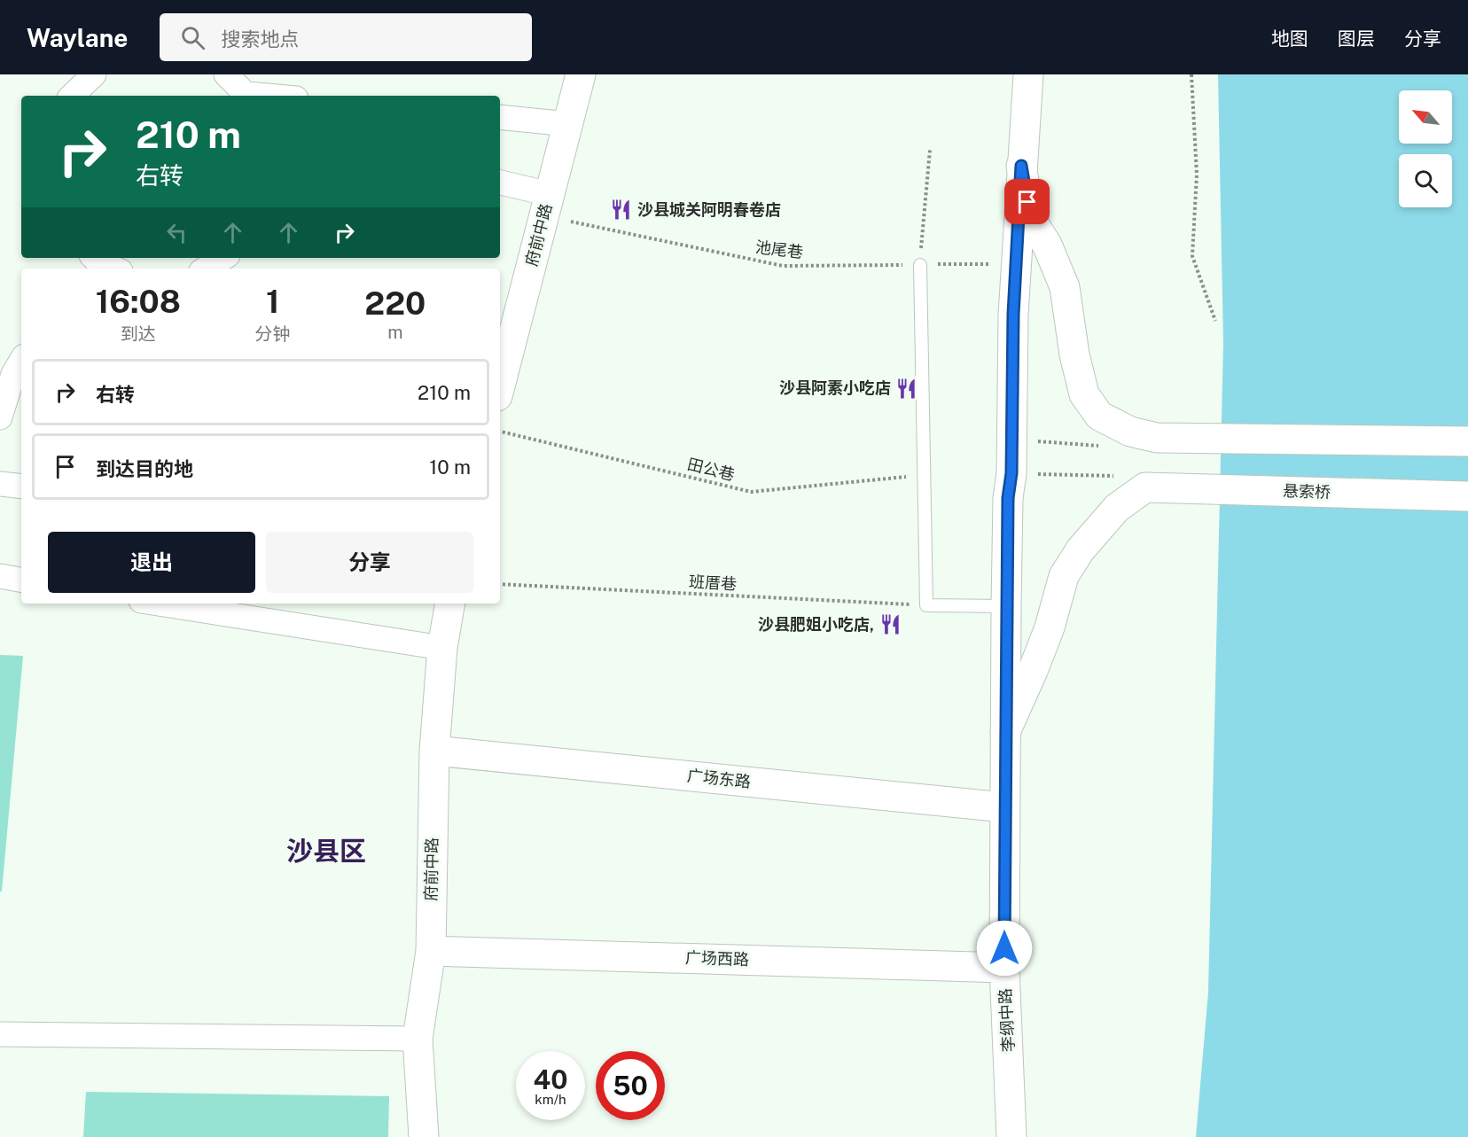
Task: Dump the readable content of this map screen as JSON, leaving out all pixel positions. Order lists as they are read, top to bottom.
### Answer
{
  "streets": {
    "main road": [
      "府前中路",
      "悬索桥",
      "广场东路",
      "广场西路",
      "李纲中路"
    ],
    "path": ["池尾巷", "田公巷", "班厝巷"]
  },
  "crossings": [
    ["府前中路", "池尾巷"],
    ["府前中路", "广场东路"],
    ["府前中路", "广场西路"],
    ["池尾巷", "李纲中路"],
    ["广场东路", "李纲中路"],
    ["广场西路", "李纲中路"]
  ],
  "districts": ["沙县区"],
  "places": {
    "restaurant": ["沙县城关阿明春卷店", "沙县阿素小吃店", "沙县肥姐小吃店,"]
  },
  "north": "top left",
  "page": {
    "header": "Waylane",
    "search": "搜索地点",
    "nav": ["地图", "图层", "分享"],
    "turn": ["210 m", "右转"],
    "eta": [
      "16:08",
      "到达",
      "1",
      "分钟",
      "220",
      "m"
    ],
    "list": [
      {
        "name": "右转",
        "value": "210 m"
      },
      {
        "name": "到达目的地",
        "value": "10 m"
      }
    ],
    "buttons": ["退出", "分享"],
    "speed": "40 km/h",
    "limit": "50"
  }
}
